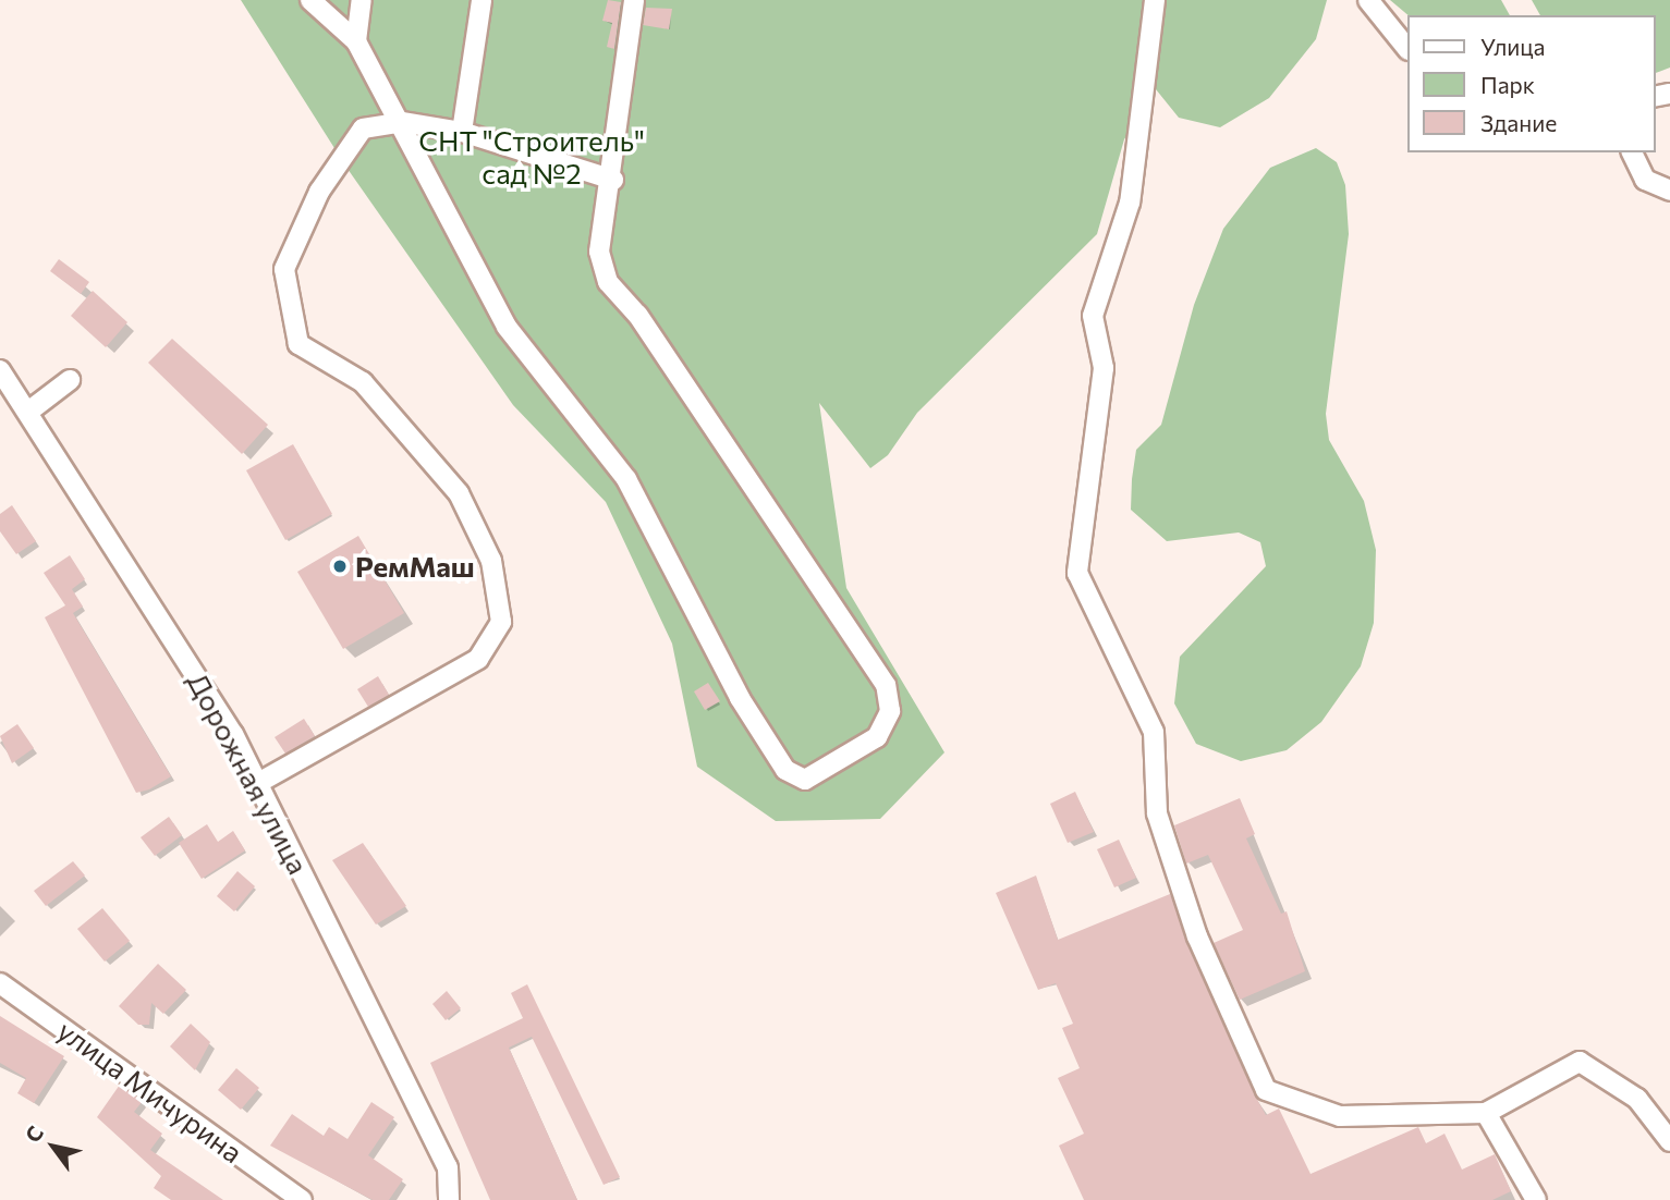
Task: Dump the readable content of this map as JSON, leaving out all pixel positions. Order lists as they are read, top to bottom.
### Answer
{
  "streets": {
    "street": ["Дорожная улица", "улица Мичурина"]
  },
  "parks": ["СНТ \"Строитель\" сад №2"],
  "places": ["РемМаш"],
  "legend": ["Улица", "Парк", "Здание"],
  "north": "top left"
}
